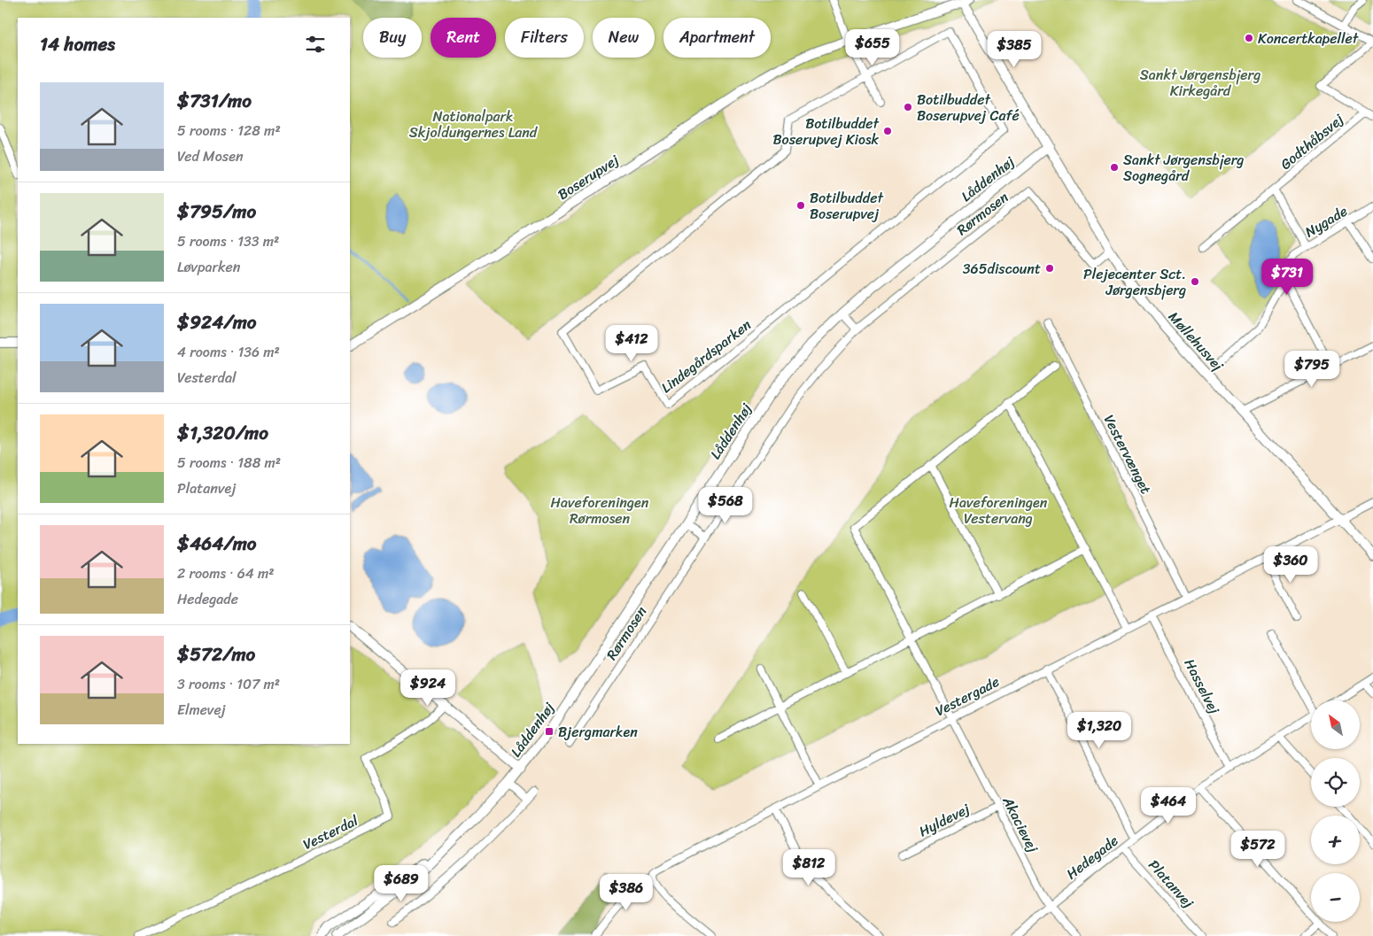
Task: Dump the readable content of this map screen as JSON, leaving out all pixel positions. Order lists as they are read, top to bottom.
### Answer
{
  "streets": {
    "street": [
      "Godthåbsvej",
      "Boserupvej",
      "Låddenhøj",
      "Rørmosen",
      "Nygade",
      "Møllehusvej",
      "Lindegårdsparken",
      "Vestervænget",
      "Hasselvej",
      "Vestergade",
      "Hyldevej",
      "Akacievej",
      "Vesterdal",
      "Hedegade",
      "Platanvej"
    ]
  },
  "crossings": [
    ["Boserupvej", "Møllehusvej"],
    ["Låddenhøj", "Møllehusvej"],
    ["Rørmosen", "Møllehusvej"],
    ["Møllehusvej", "Vestergade"],
    ["Vestervænget", "Vestergade"],
    ["Hasselvej", "Vestergade"],
    ["Hasselvej", "Hedegade"],
    ["Vestergade", "Akacievej"],
    ["Hyldevej", "Akacievej"],
    ["Akacievej", "Hedegade"],
    ["Hedegade", "Platanvej"]
  ],
  "parks": [
    "Sankt Jørgensbjerg Kirkegård",
    "Nationalpark Skjoldungernes Land",
    "Haveforeningen Rørmosen",
    "Haveforeningen Vestervang"
  ],
  "places": {
    "other": [
      "Koncertkapellet",
      "Botilbuddet Boserupvej Café",
      "Botilbuddet Boserupvej Kiosk",
      "Sankt Jørgensbjerg Sognegård",
      "Botilbuddet Boserupvej",
      "365discount",
      "Plejecenter Sct. Jørgensbjerg"
    ],
    "transit": ["Bjergmarken"]
  },
  "north": "top left",
  "page": {
    "chip": [
      "Buy",
      "Rent",
      "Filters",
      "New",
      "Apartment"
    ],
    "heading": "14 homes",
    "price": [
      "$655",
      "$385",
      "$731",
      "$412",
      "$795",
      "$568",
      "$360",
      "$924",
      "$1,320",
      "$464",
      "$572",
      "$812",
      "$689",
      "$386"
    ],
    "list": [
      {
        "name": "$731/mo",
        "note": "5 rooms · 128 m² · Ved Mosen"
      },
      {
        "name": "$795/mo",
        "note": "5 rooms · 133 m² · Løvparken"
      },
      {
        "name": "$924/mo",
        "note": "4 rooms · 136 m² · Vesterdal"
      },
      {
        "name": "$1,320/mo",
        "note": "5 rooms · 188 m² · Platanvej"
      },
      {
        "name": "$464/mo",
        "note": "2 rooms · 64 m² · Hedegade"
      },
      {
        "name": "$572/mo",
        "note": "3 rooms · 107 m² · Elmevej"
      }
    ],
    "map_buttons": ["+", "−"]
  }
}
